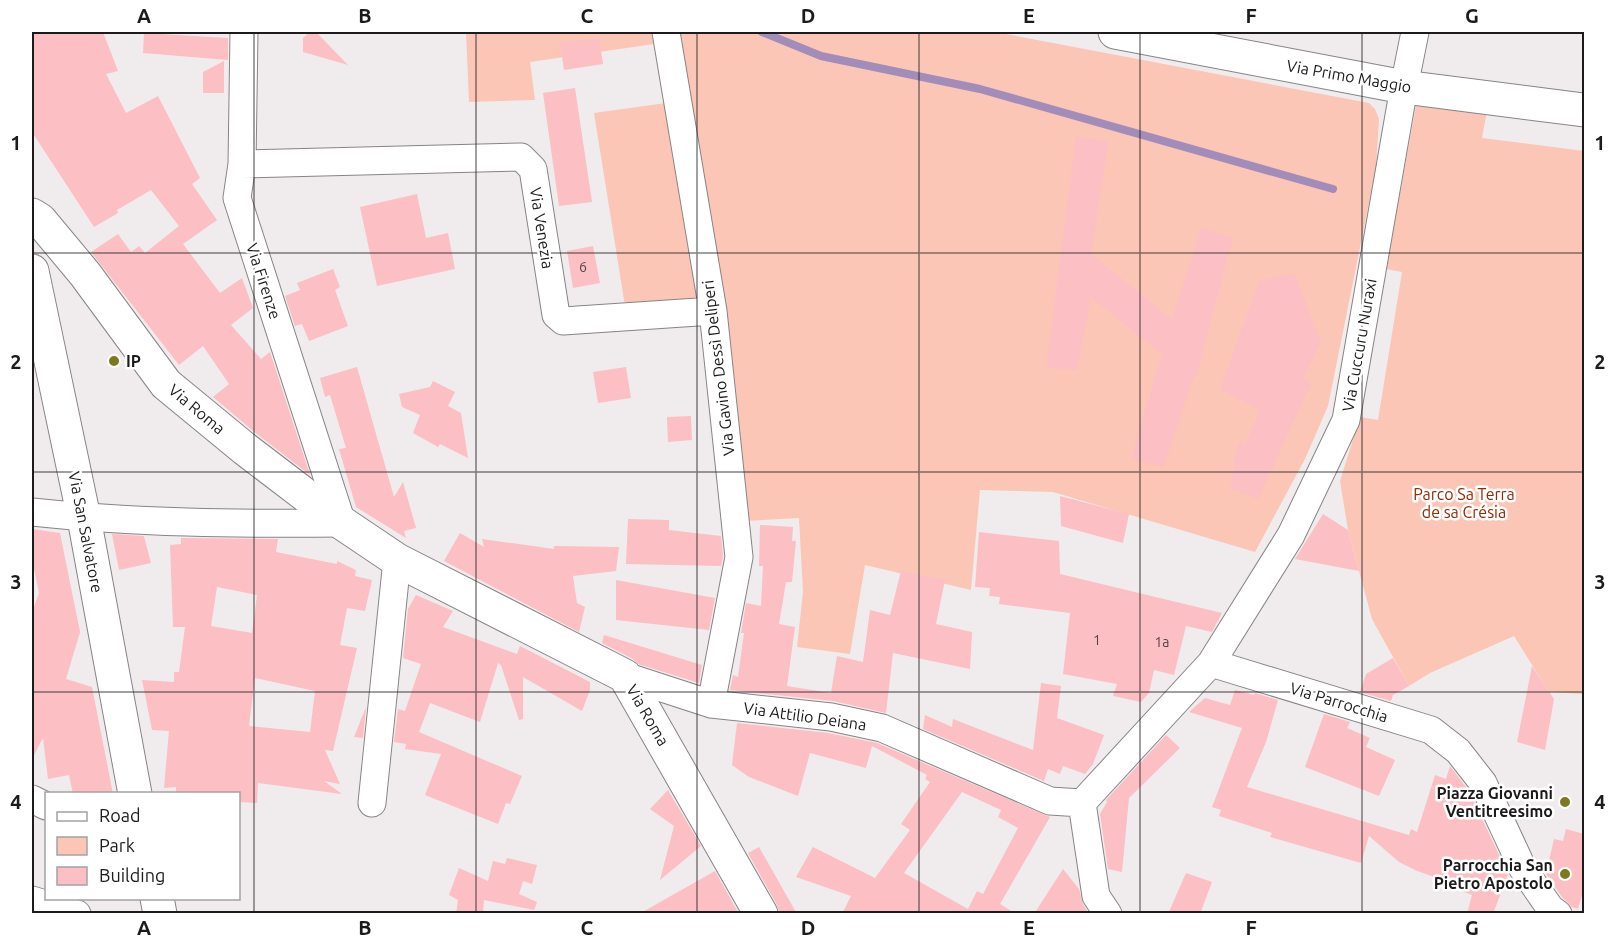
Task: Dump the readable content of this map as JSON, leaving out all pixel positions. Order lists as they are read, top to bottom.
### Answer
{
  "streets": {
    "street": [
      "Via Primo Maggio",
      "Via Venezia",
      "Via Firenze",
      "Via Cuccuru Nuraxi",
      "Via Gavino Dessì Deliperi",
      "Via Roma",
      "Via San Salvatore",
      "Via Parrocchia",
      "Via Attilio Deiana"
    ]
  },
  "crossings": [
    ["Via Primo Maggio", "Via Cuccuru Nuraxi"],
    ["Via Venezia", "Via Firenze"],
    ["Via Venezia", "Via Gavino Dessì Deliperi"],
    ["Via Firenze", "Via Roma"],
    ["Via Cuccuru Nuraxi", "Via Parrocchia"],
    ["Via Gavino Dessì Deliperi", "Via Attilio Deiana"],
    ["Via Roma", "Via Attilio Deiana"]
  ],
  "parks": ["Parco Sa Terra de sa Crésia"],
  "places": ["IP", "Piazza Giovanni Ventitreesimo", "Parrocchia San Pietro Apostolo"],
  "house_numbers": ["6", "1", "1a"],
  "legend": ["Road", "Park", "Building"],
  "grid": {
    "columns": [
      "A",
      "B",
      "C",
      "D",
      "E",
      "F",
      "G"
    ],
    "rows": [
      "1",
      "2",
      "3",
      "4"
    ]
  }
}
